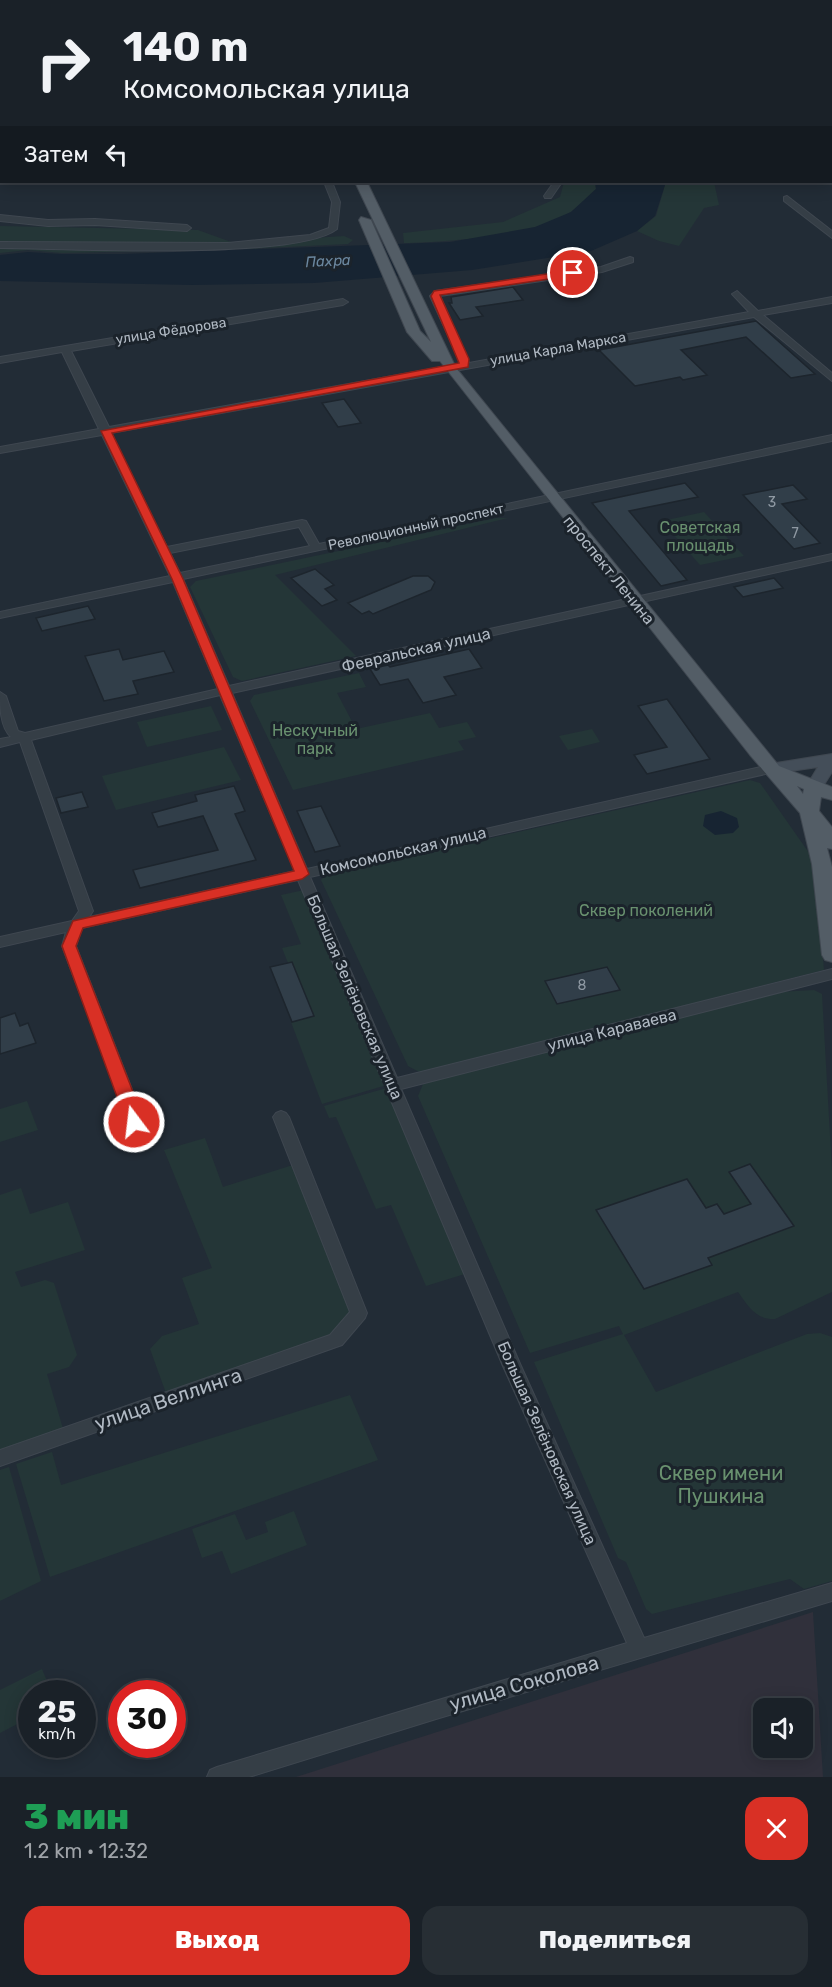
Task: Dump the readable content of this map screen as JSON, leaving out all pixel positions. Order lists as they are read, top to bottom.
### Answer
{
  "streets": {
    "main road": ["проспект Ленина"],
    "street": [
      "улица Фёдорова",
      "улица Карла Маркса",
      "Революционный проспект",
      "Февральская улица",
      "Комсомольская улица",
      "Большая Зелёновская улица",
      "улица Караваева",
      "улица Веллинга",
      "улица Соколова"
    ]
  },
  "crossings": [
    ["улица Фёдорова", "Большая Зелёновская улица"],
    ["улица Карла Маркса", "проспект Ленина"],
    ["улица Карла Маркса", "Большая Зелёновская улица"],
    ["Революционный проспект", "проспект Ленина"],
    ["Революционный проспект", "Большая Зелёновская улица"],
    ["проспект Ленина", "Февральская улица"],
    ["проспект Ленина", "Комсомольская улица"],
    ["Февральская улица", "Большая Зелёновская улица"],
    ["Комсомольская улица", "Большая Зелёновская улица"],
    ["Большая Зелёновская улица", "улица Караваева"],
    ["Большая Зелёновская улица", "улица Соколова"]
  ],
  "water": ["Пахра"],
  "parks": [
    "Советская площадь",
    "Нескучный парк",
    "Сквер поколений",
    "Сквер имени Пушкина"
  ],
  "house_numbers": ["3", "7", "8"],
  "page": {
    "turn": ["140 m", "Комсомольская улица"],
    "then": "Затем",
    "speed": "25 km/h",
    "limit": "30",
    "heading": ["3 мин", "1.2 km · 12:32"],
    "buttons": ["Выход", "Поделиться"]
  }
}
